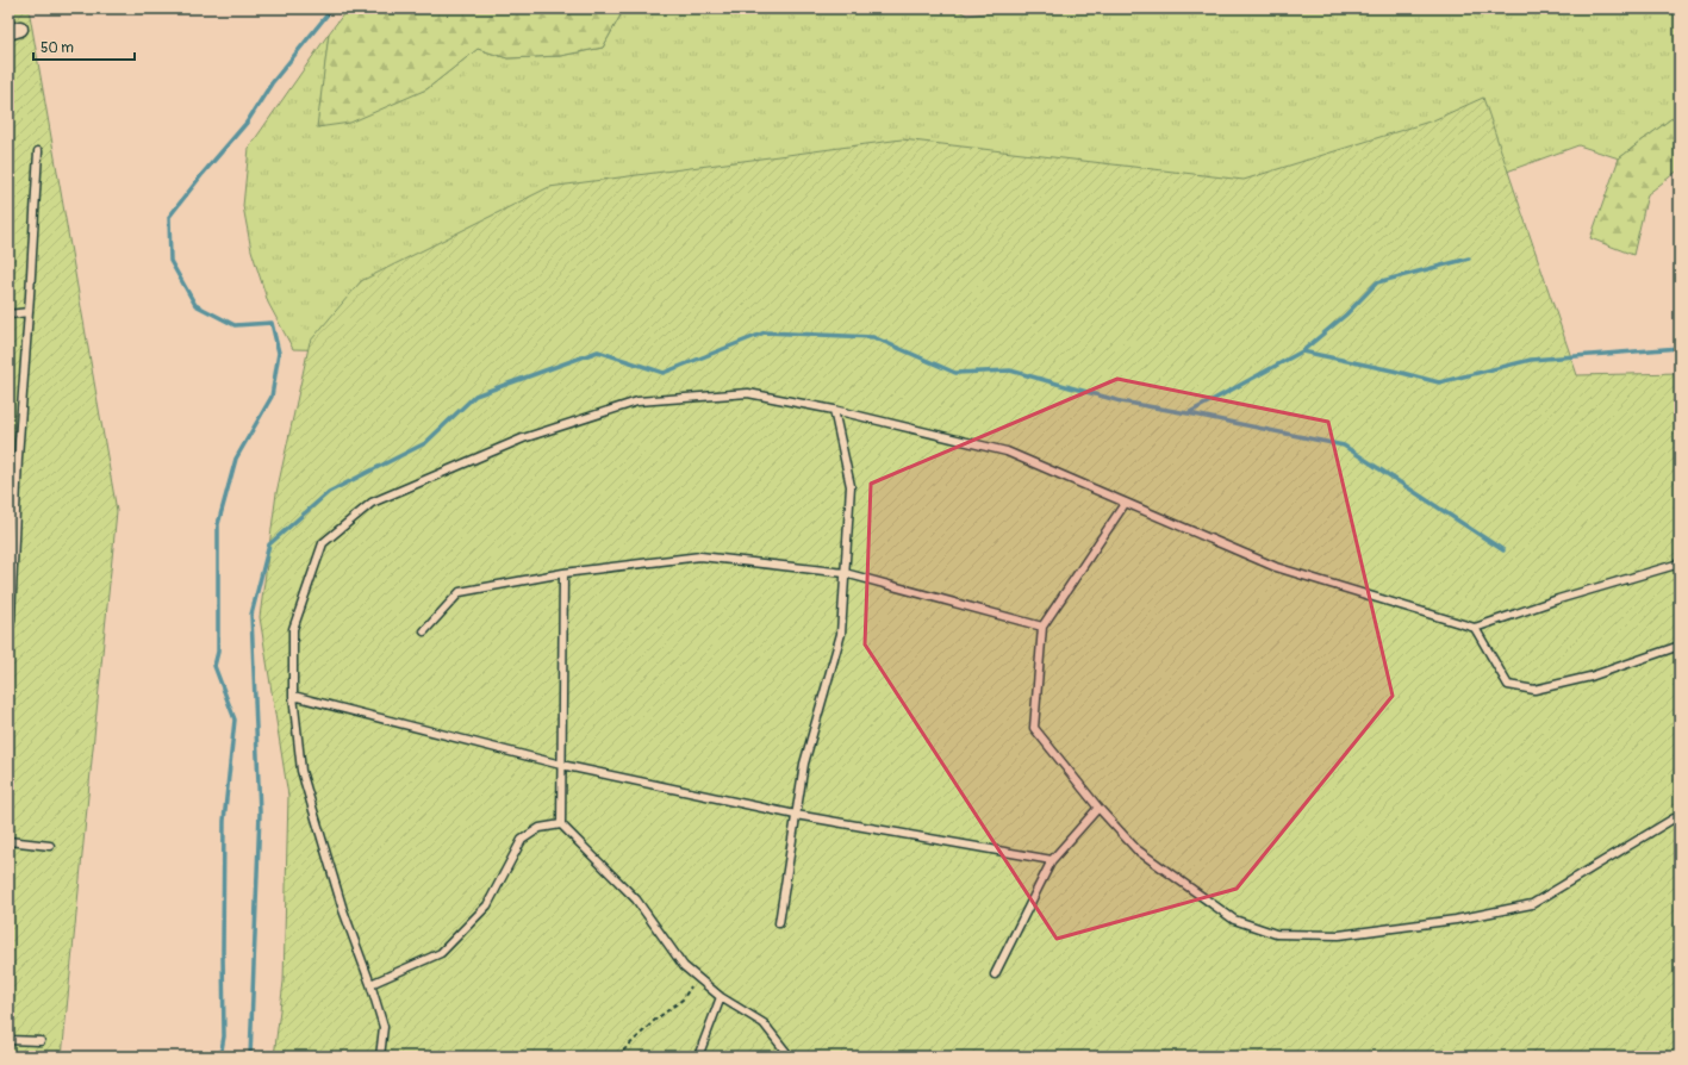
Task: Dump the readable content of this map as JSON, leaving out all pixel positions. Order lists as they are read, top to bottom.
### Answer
{
  "scale_bar": "50 m"
}
